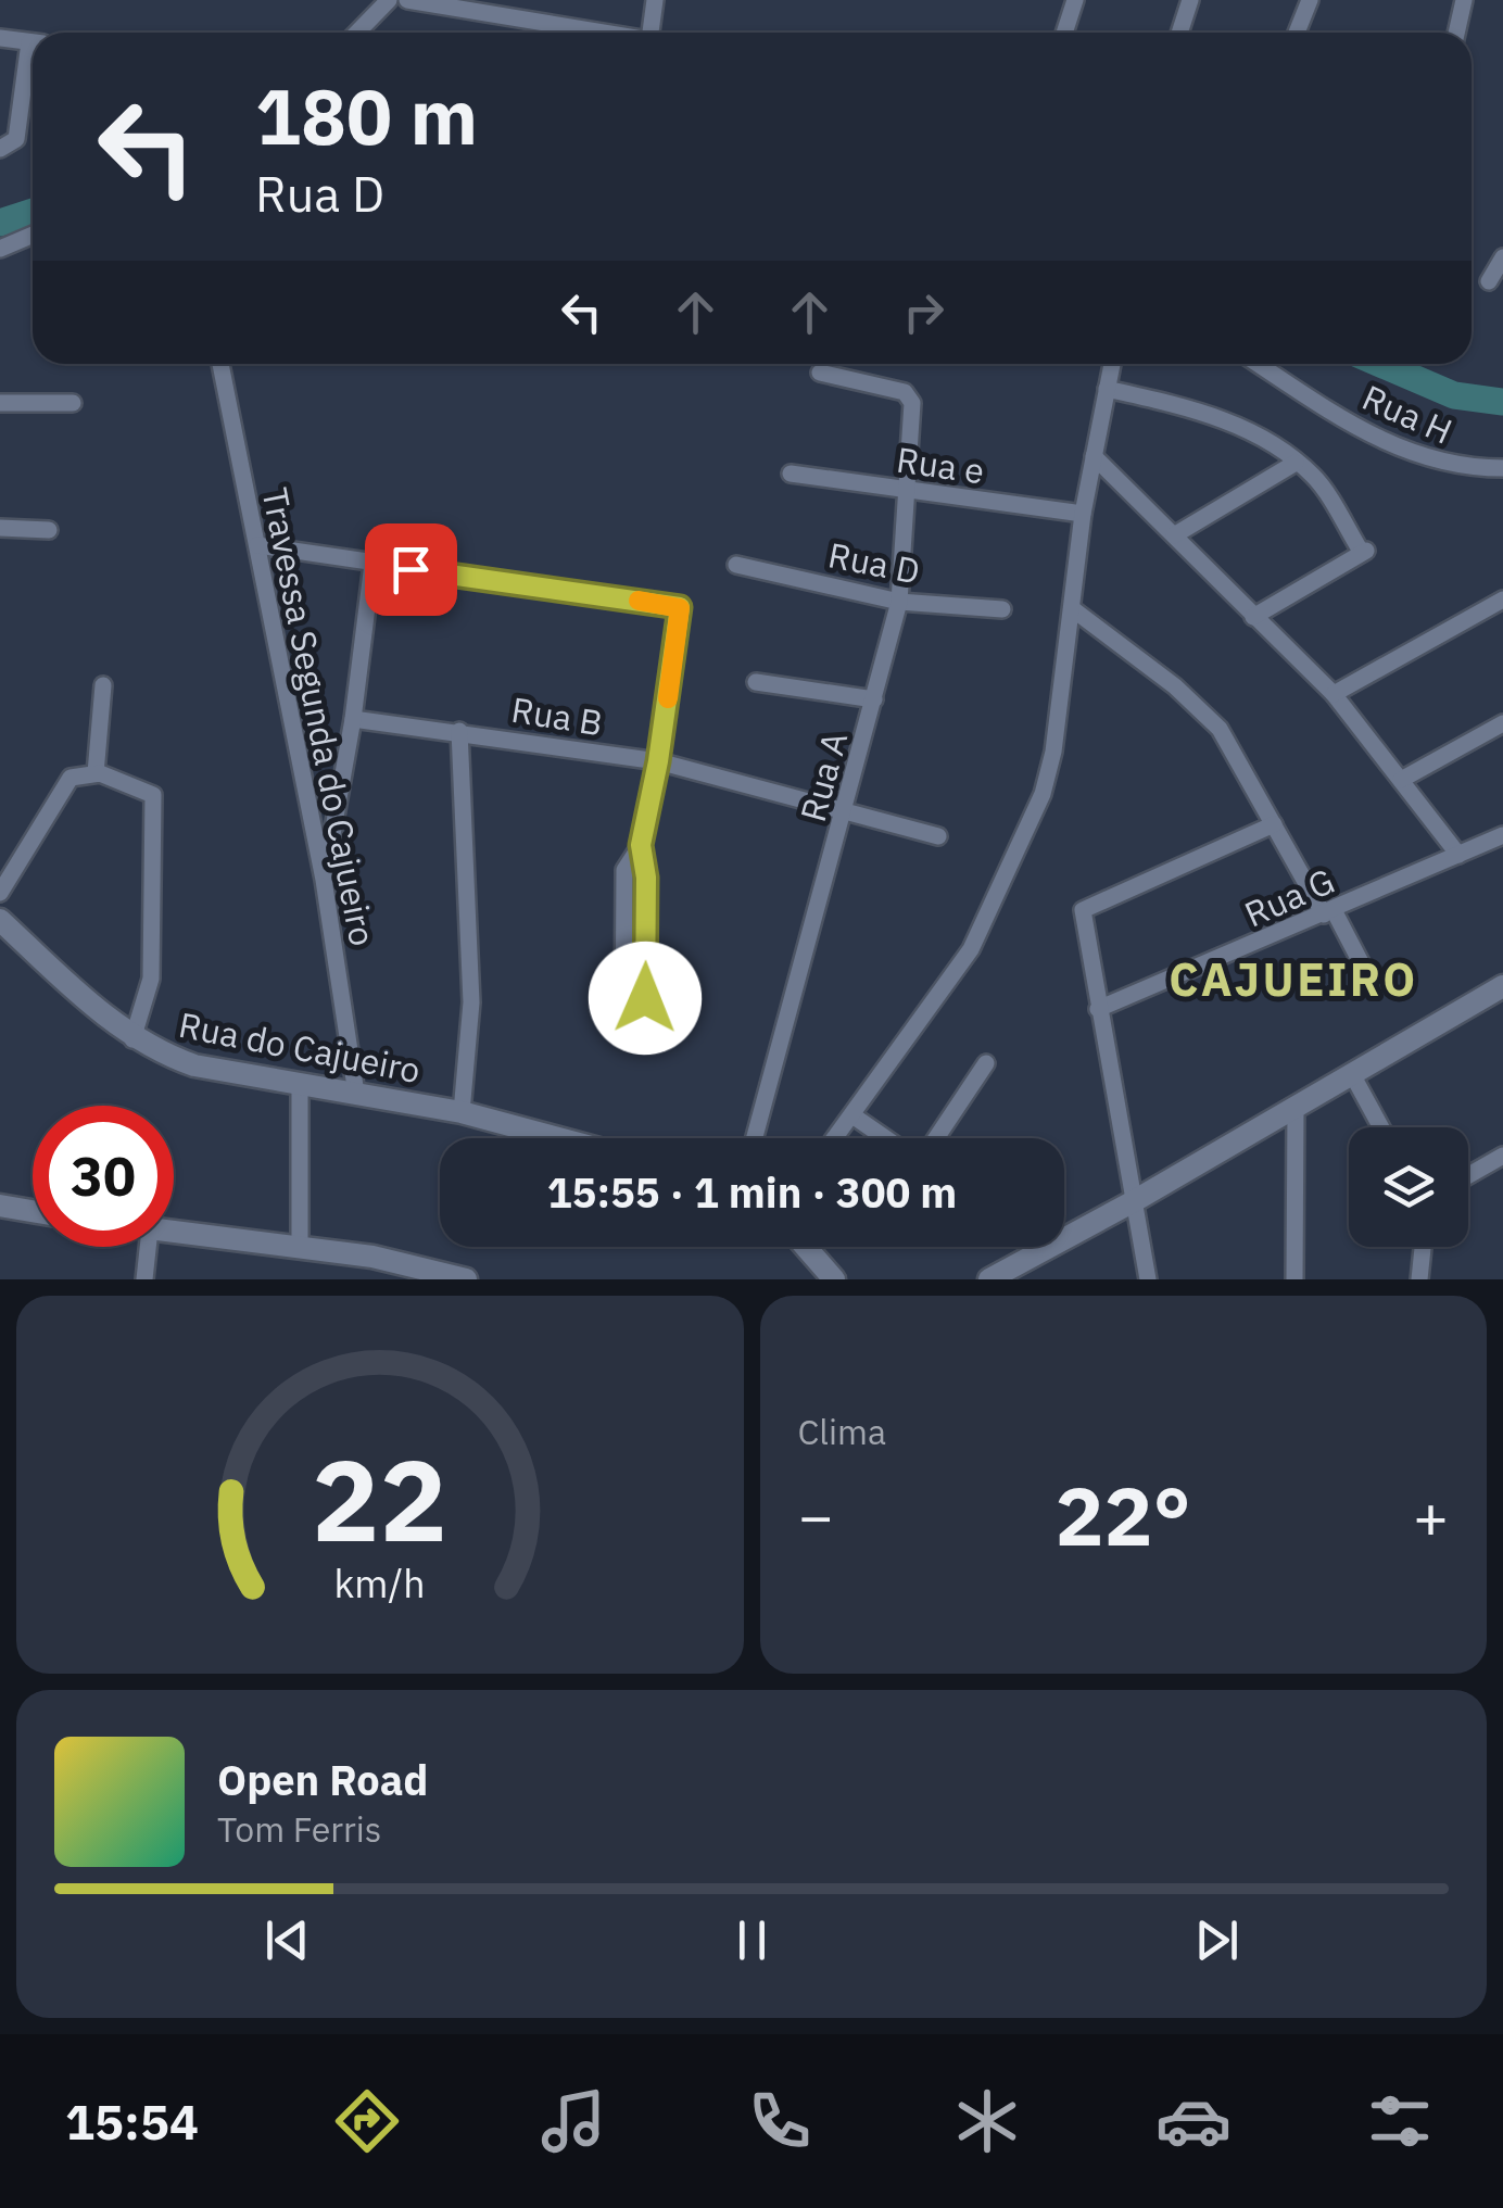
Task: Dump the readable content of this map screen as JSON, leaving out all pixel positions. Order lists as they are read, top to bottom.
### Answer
{
  "streets": {
    "street": [
      "Rua H",
      "Rua e",
      "Rua D",
      "Rua B",
      "Travessa Segunda do Cajueiro",
      "Rua A",
      "Rua G",
      "Rua do Cajueiro"
    ]
  },
  "crossings": [
    ["Rua e", "Rua A"],
    ["Rua D", "Rua A"],
    ["Rua B", "Rua A"],
    ["Travessa Segunda do Cajueiro", "Rua do Cajueiro"]
  ],
  "districts": ["CAJUEIRO"],
  "page": {
    "turn": ["180 m", "Rua D"],
    "limit": "30",
    "trip": "15:55 · 1 min · 300 m",
    "tile": "Clima",
    "heat": ["−", "22°", "+"],
    "song": ["Open Road", "Tom Ferris"],
    "tabs": "15:54",
    "gauge": ["22", "km/h"]
  }
}
